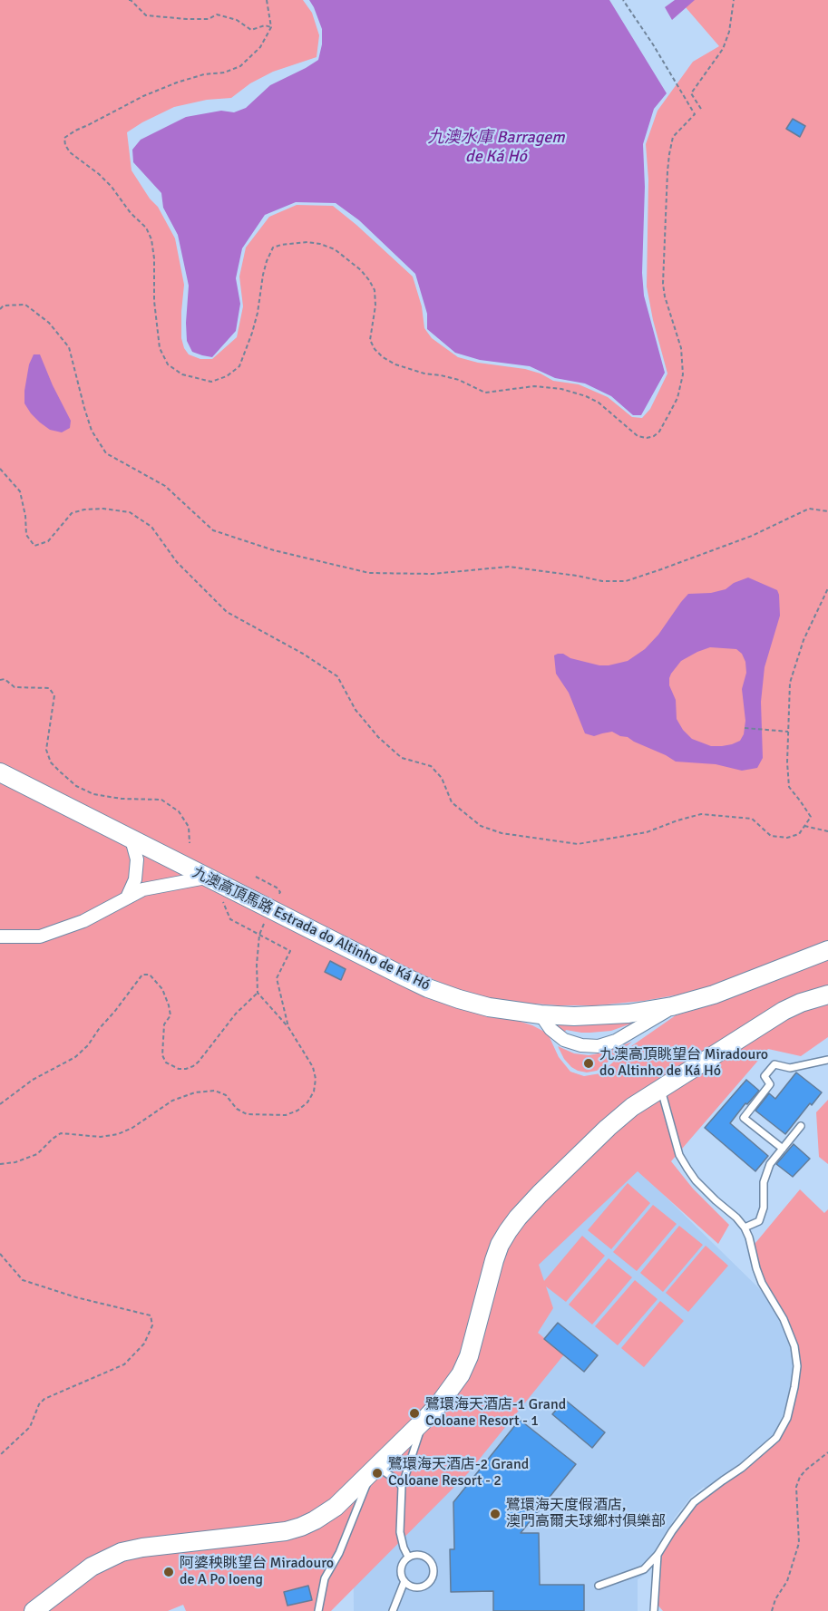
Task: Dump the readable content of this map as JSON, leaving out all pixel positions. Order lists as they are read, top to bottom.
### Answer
{
  "streets": {
    "main road": ["九澳高頂馬路 Estrada do Altinho de Ká Hó"]
  },
  "water": ["九澳水庫 Barragem de Ká Hó"],
  "places": [
    "九澳高頂眺望台 Miradouro do Altinho de Ká Hó",
    "鷺環海天酒店-1 Grand Coloane Resort - 1",
    "鷺環海天酒店-2 Grand Coloane Resort - 2",
    "鷺環海天度假酒店, 澳門高爾夫球鄉村俱樂部",
    "阿婆秧眺望台 Miradouro de A Po Ioeng"
  ]
}
